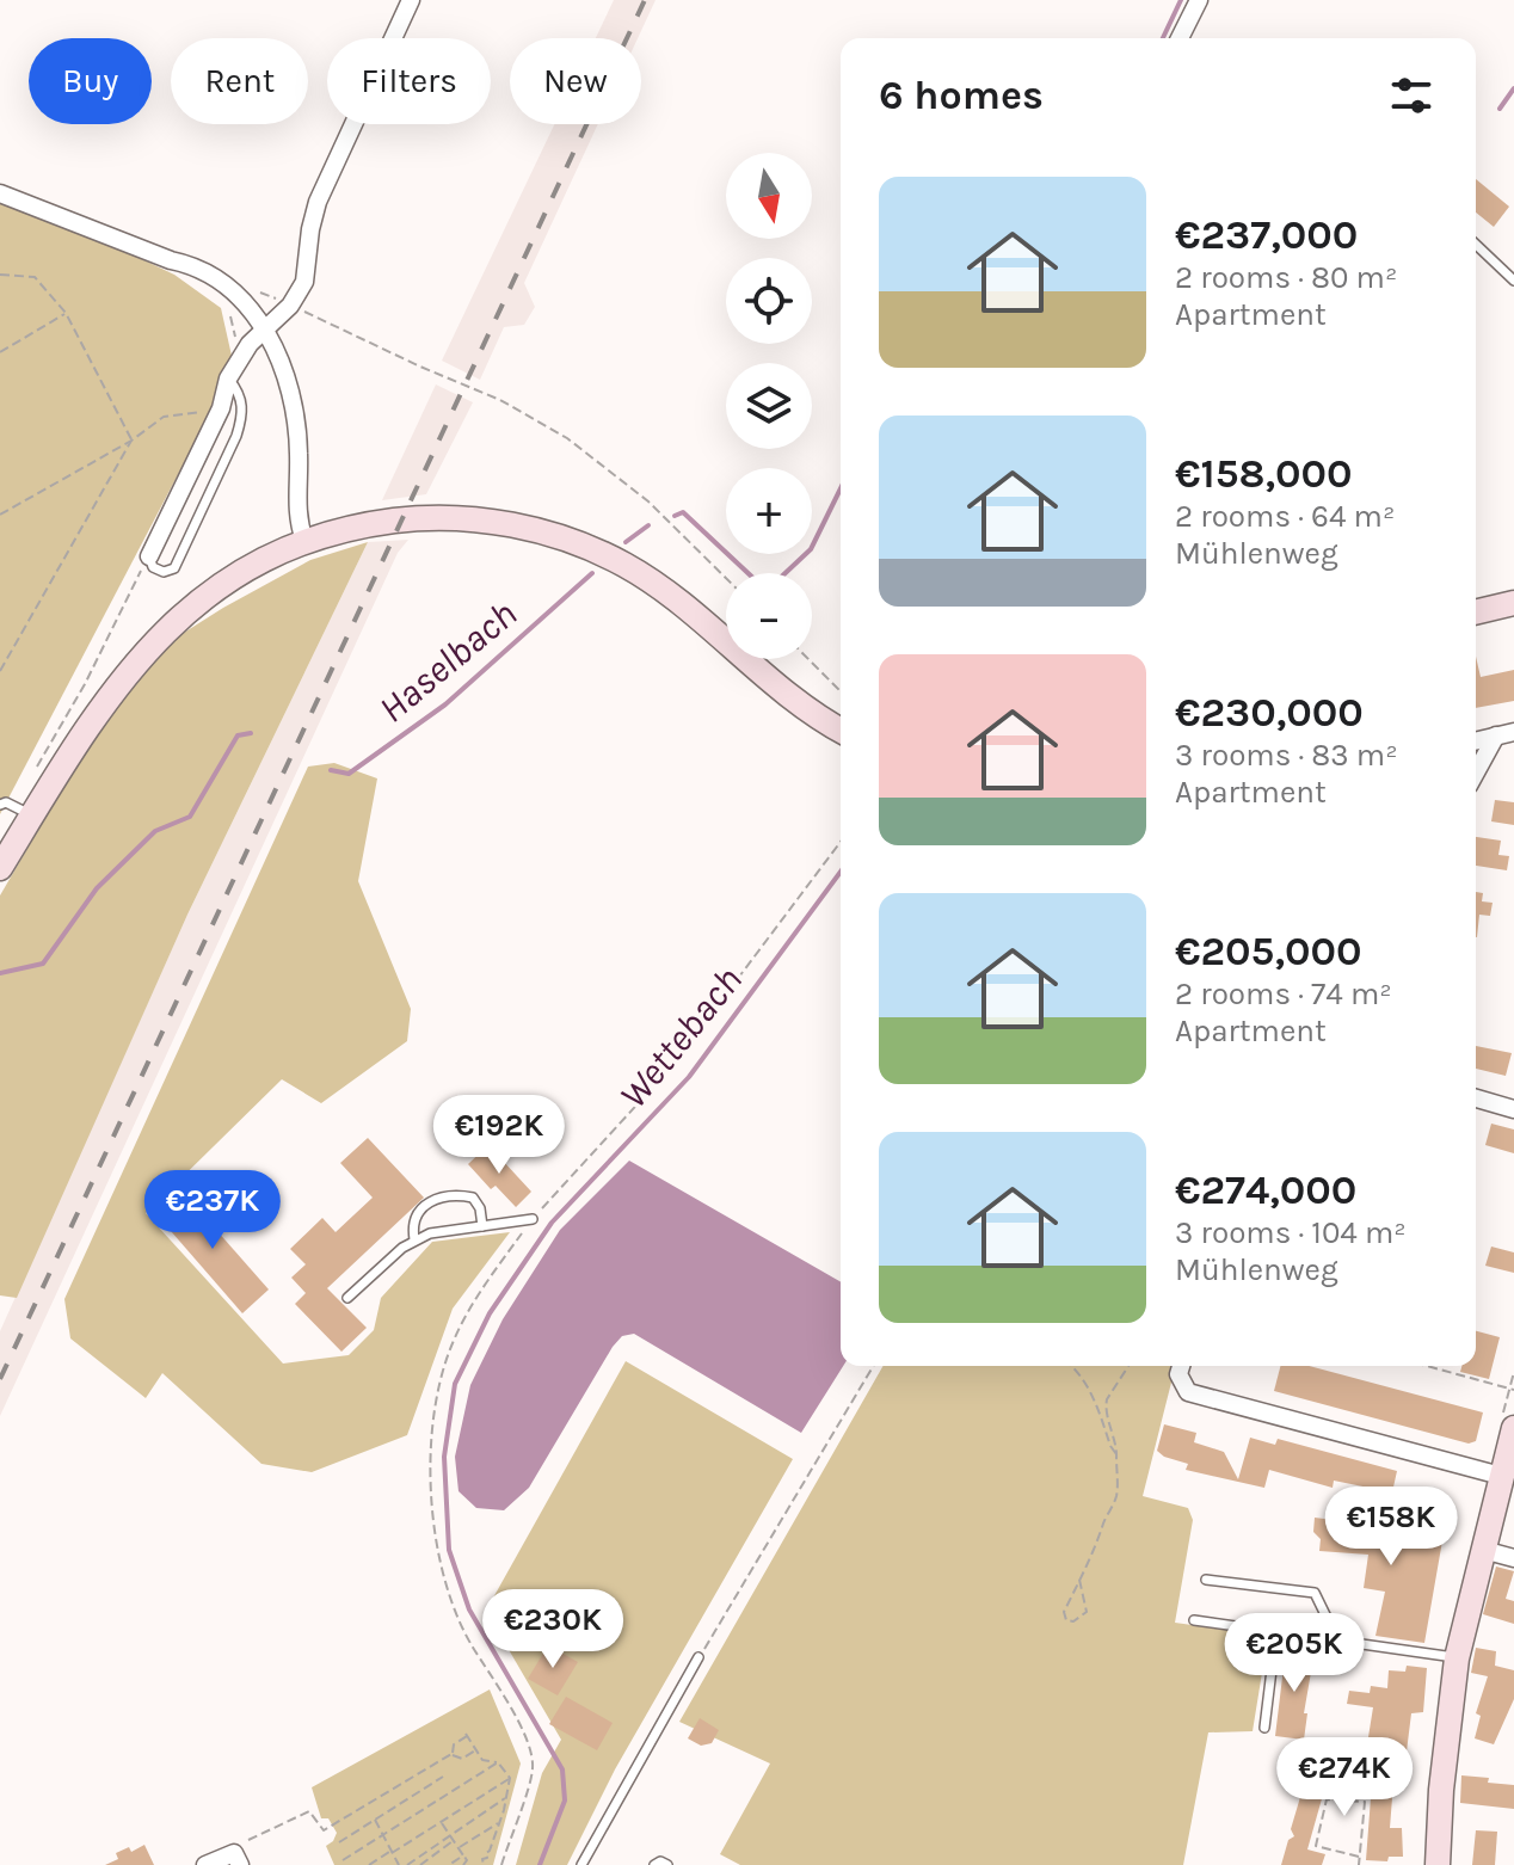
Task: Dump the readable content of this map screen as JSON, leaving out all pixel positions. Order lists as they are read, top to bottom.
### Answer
{
  "water": ["Haselbach", "Wettebach"],
  "north": "bottom",
  "page": {
    "chip": [
      "Buy",
      "Rent",
      "Filters",
      "New"
    ],
    "heading": "6 homes",
    "map_buttons": ["+", "−"],
    "list": [
      {
        "name": "€237,000",
        "note": "2 rooms · 80 m² · Apartment"
      },
      {
        "name": "€158,000",
        "note": "2 rooms · 64 m² · Mühlenweg"
      },
      {
        "name": "€230,000",
        "note": "3 rooms · 83 m² · Apartment"
      },
      {
        "name": "€205,000",
        "note": "2 rooms · 74 m² · Apartment"
      },
      {
        "name": "€274,000",
        "note": "3 rooms · 104 m² · Mühlenweg"
      }
    ],
    "price": [
      "€192K",
      "€237K",
      "€158K",
      "€230K",
      "€205K",
      "€274K"
    ]
  }
}
